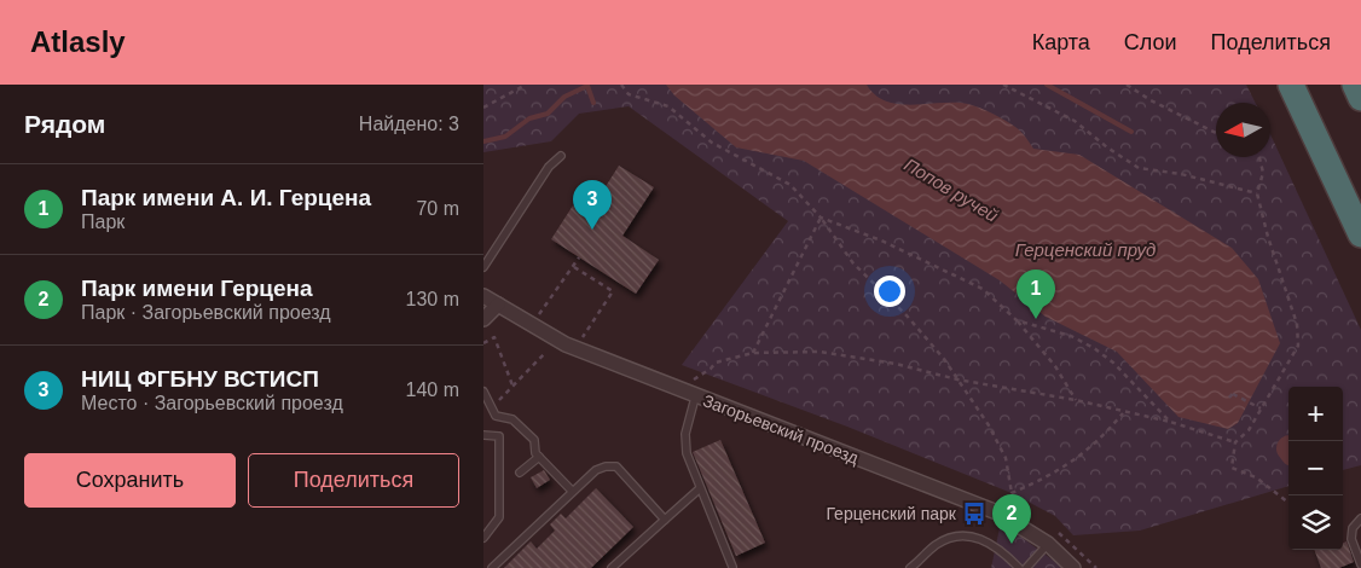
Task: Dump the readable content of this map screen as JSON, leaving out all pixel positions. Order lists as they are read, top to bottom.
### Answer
{
  "streets": {
    "street": ["Загорьевский проезд"]
  },
  "water": ["Попов ручей", "Герценский пруд"],
  "places": {
    "bus stop": ["Герценский парк"]
  },
  "north": "left",
  "page": {
    "header": "Atlasly",
    "nav": ["Карта", "Слои", "Поделиться"],
    "heading": ["Рядом", "Найдено: 3"],
    "list": [
      {
        "mark": "1",
        "name": "Парк имени А. И. Герцена",
        "note": "Парк",
        "value": "70 m"
      },
      {
        "mark": "2",
        "name": "Парк имени Герцена",
        "note": "Парк · Загорьевский проезд",
        "value": "130 m"
      },
      {
        "mark": "3",
        "name": "НИЦ ФГБНУ ВСТИСП",
        "note": "Место · Загорьевский проезд",
        "value": "140 m"
      }
    ],
    "pins": ["3", "1", "2"],
    "map_buttons": ["+", "−"],
    "buttons": ["Сохранить", "Поделиться"]
  }
}
